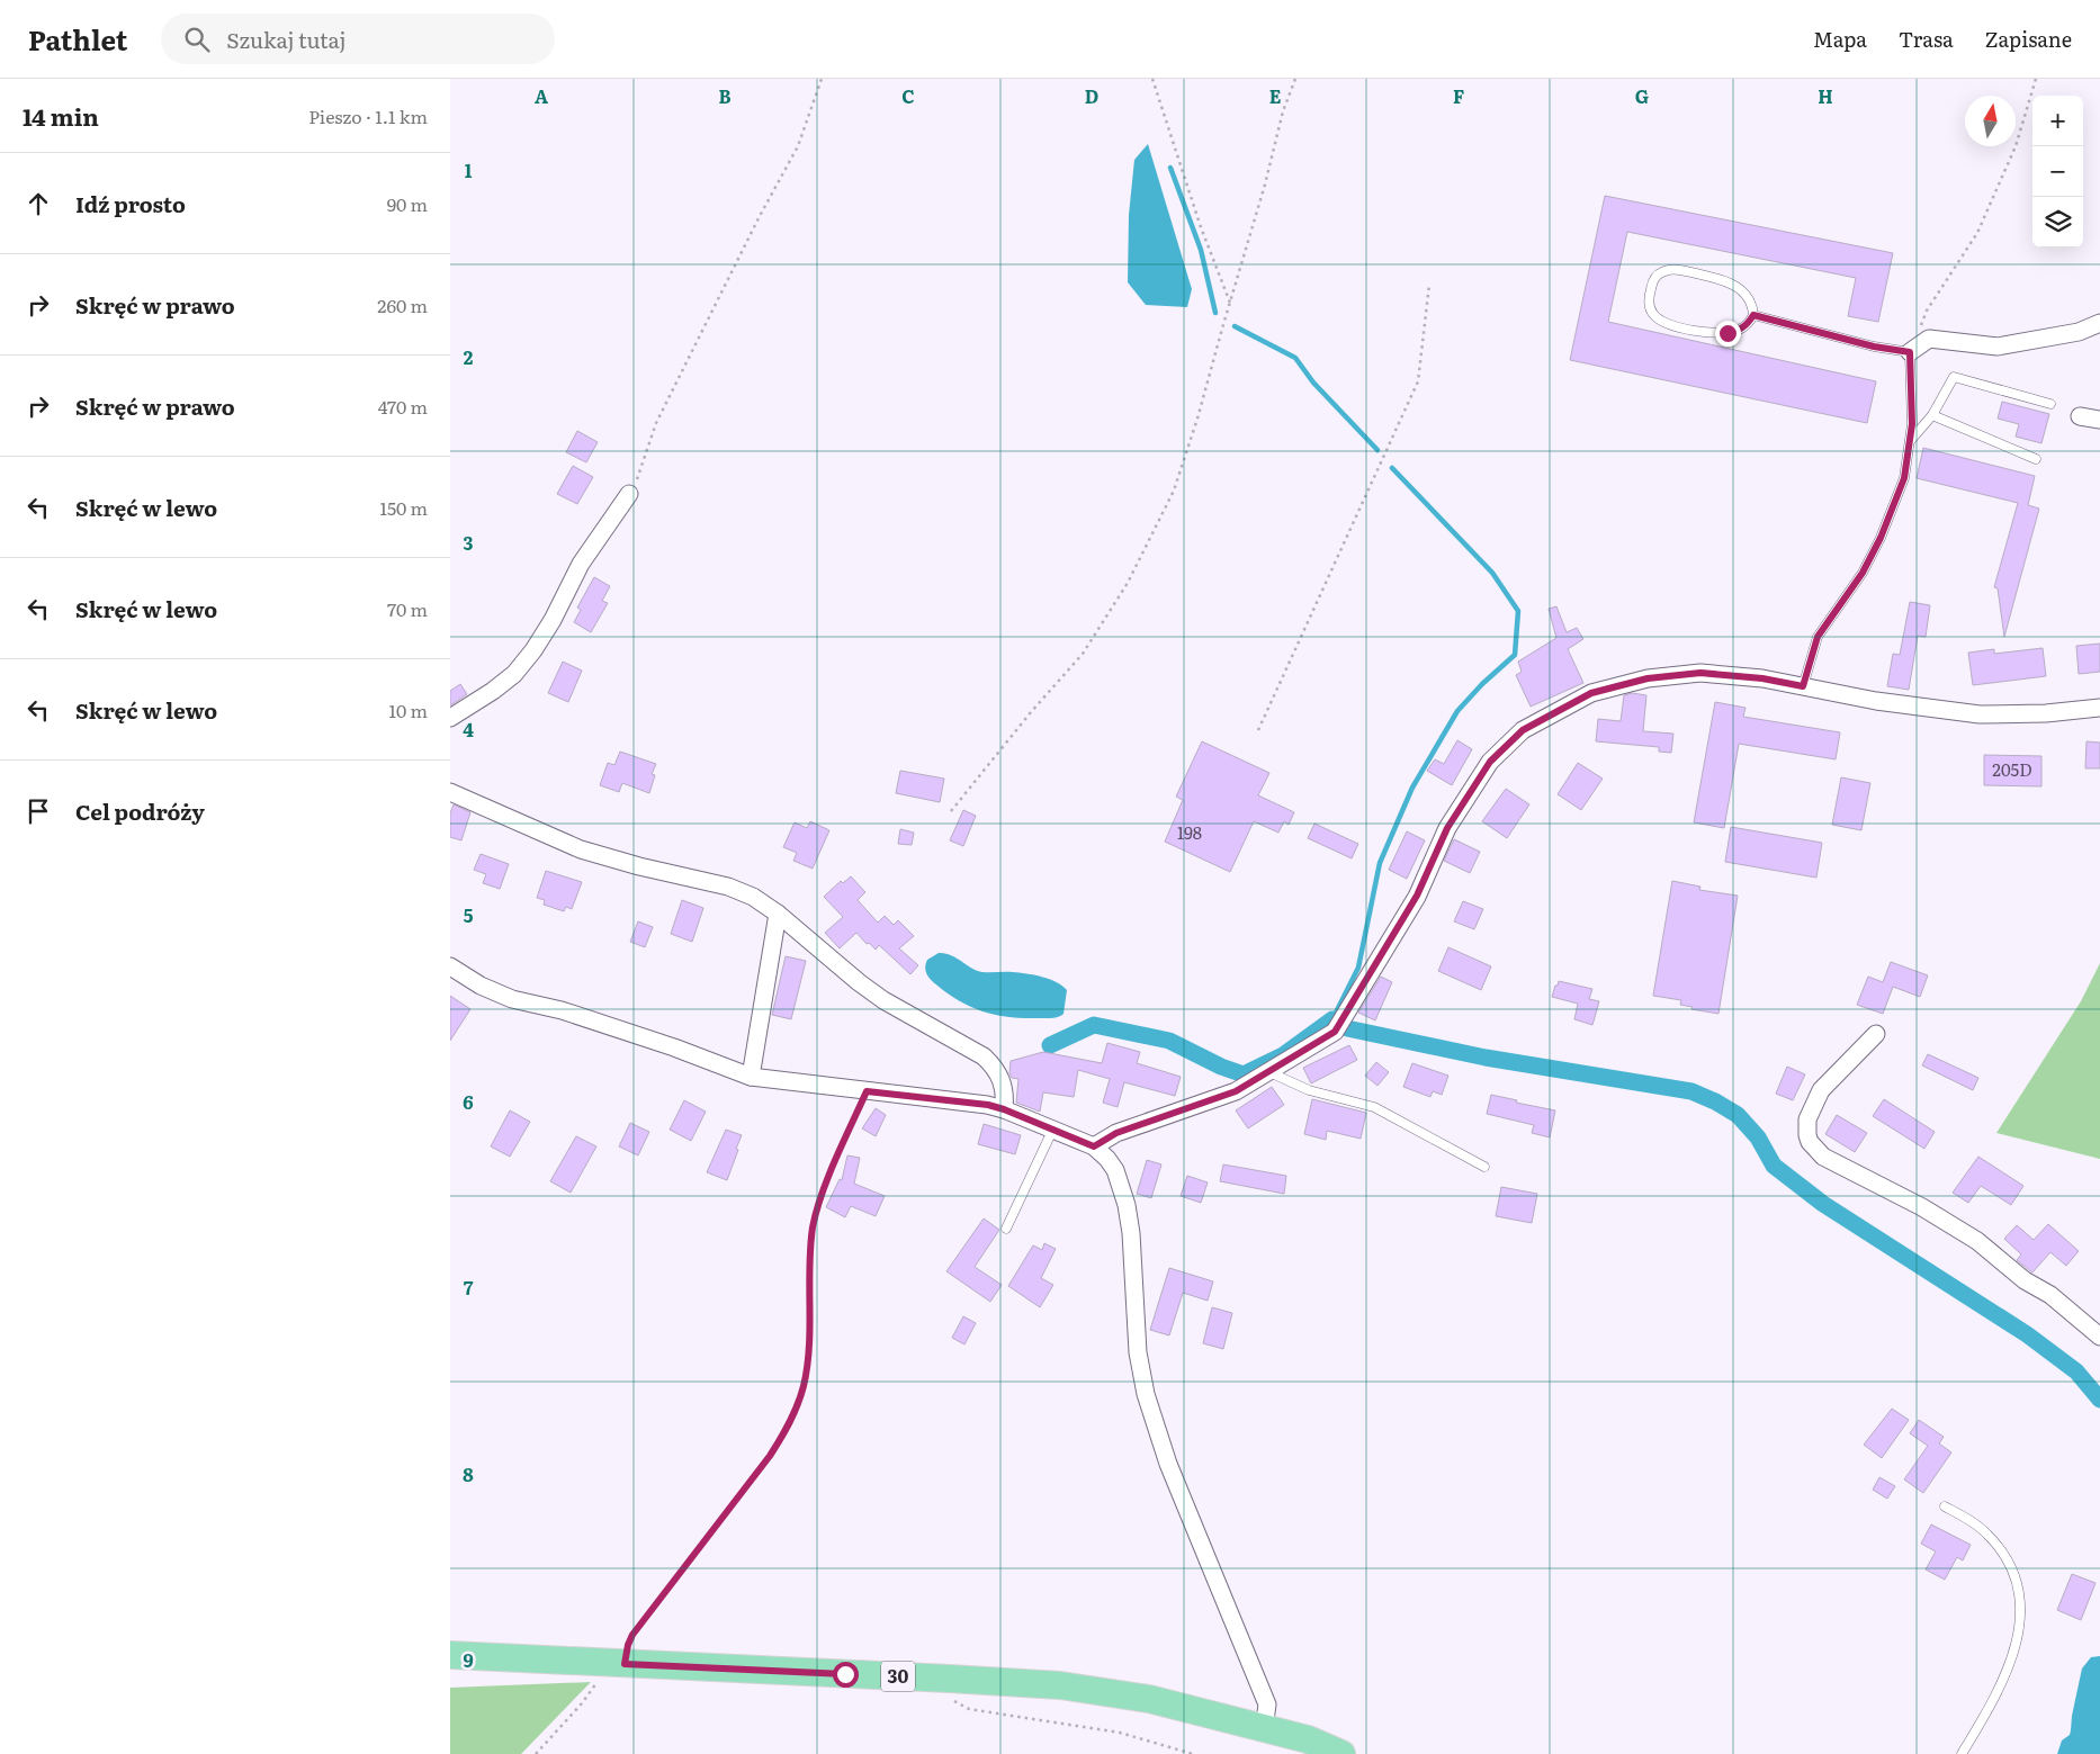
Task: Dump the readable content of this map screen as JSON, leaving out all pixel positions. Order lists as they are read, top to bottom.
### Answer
{
  "streets": {
    "main road": ["30"]
  },
  "house_numbers": ["205D", "198"],
  "north": "top",
  "page": {
    "header": "Pathlet",
    "search": "Szukaj tutaj",
    "nav": ["Mapa", "Trasa", "Zapisane"],
    "heading": ["14 min", "Pieszo · 1.1 km"],
    "map_buttons": ["+", "−"],
    "list": [
      ["Idź prosto", "90 m"],
      ["Skręć w prawo", "260 m"],
      ["Skręć w prawo", "470 m"],
      ["Skręć w lewo", "150 m"],
      ["Skręć w lewo", "70 m"],
      ["Skręć w lewo", "10 m"],
      "Cel podróży"
    ]
  },
  "grid": {
    "columns": [
      "A",
      "B",
      "C",
      "D",
      "E",
      "F",
      "G",
      "H"
    ],
    "rows": [
      "1",
      "2",
      "3",
      "4",
      "5",
      "6",
      "7",
      "8",
      "9"
    ]
  }
}
